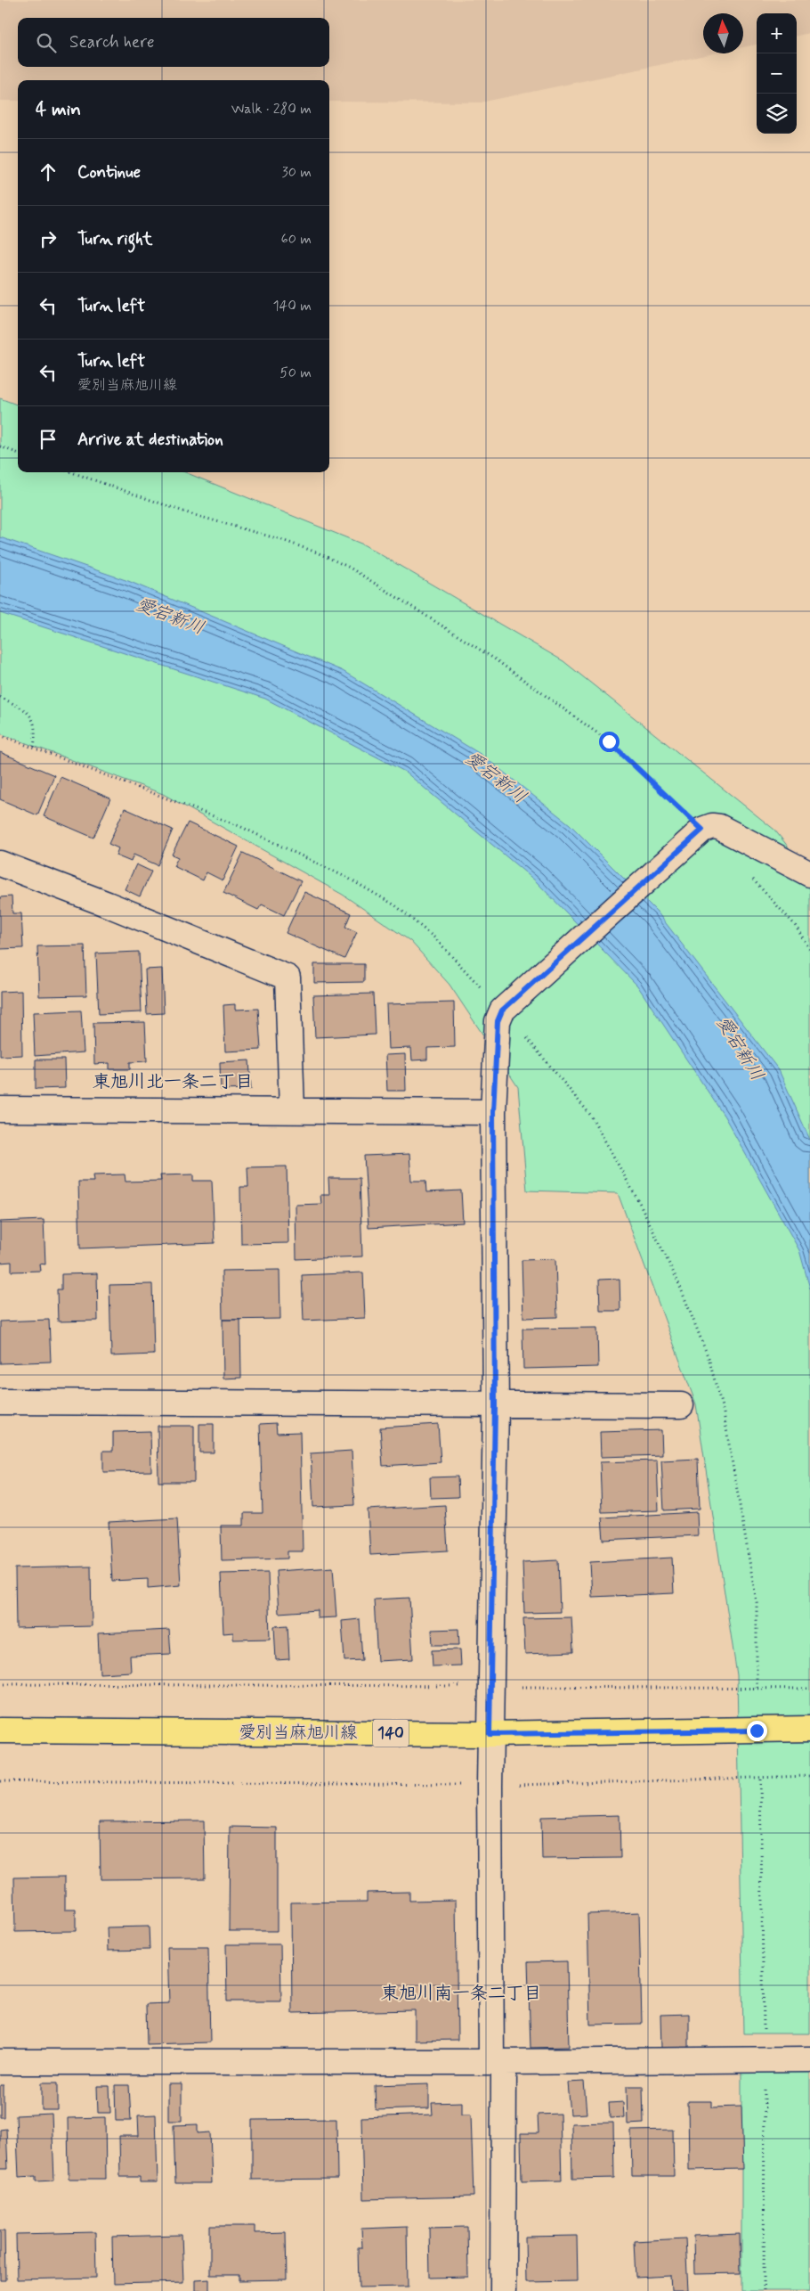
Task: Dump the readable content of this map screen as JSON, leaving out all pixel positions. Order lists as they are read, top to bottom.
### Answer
{
  "streets": {
    "main road": ["愛別当麻旭川線", "140"]
  },
  "districts": ["東旭川北一条二丁目", "東旭川南一条二丁目"],
  "water": ["愛宕新川"],
  "north": "top",
  "page": {
    "map_buttons": ["+", "−"],
    "search": "Search here",
    "heading": ["4 min", "Walk · 280 m"],
    "list": [
      ["Continue", "30 m"],
      ["Turn right", "60 m"],
      ["Turn left", "140 m"],
      ["Turn left", "愛別当麻旭川線", "50 m"],
      "Arrive at destination"
    ]
  }
}
